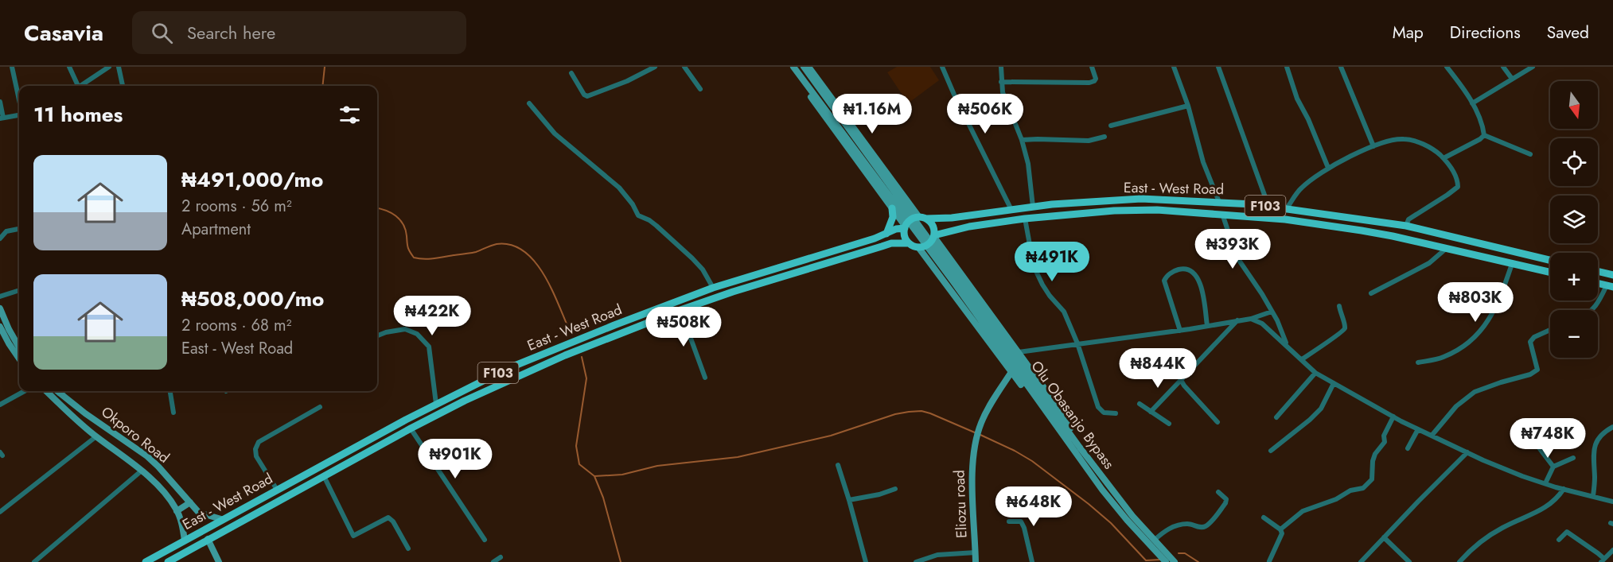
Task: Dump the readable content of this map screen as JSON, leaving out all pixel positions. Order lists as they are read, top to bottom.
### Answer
{
  "streets": {
    "main road": [
      "East - West Road",
      "F103",
      "Olu Obasanjo Bypass",
      "Okporo Road",
      "Eliozu road"
    ]
  },
  "crossings": [
    ["East - West Road", "F103"],
    ["East - West Road", "Okporo Road"]
  ],
  "north": "bottom",
  "page": {
    "header": "Casavia",
    "search": "Search here",
    "nav": ["Map", "Directions", "Saved"],
    "map_buttons": ["+", "−"],
    "heading": "11 homes",
    "price": [
      "₦1.16M",
      "₦506K",
      "₦393K",
      "₦491K",
      "₦803K",
      "₦422K",
      "₦508K",
      "₦844K",
      "₦748K",
      "₦901K",
      "₦648K"
    ],
    "list": [
      {
        "name": "₦491,000/mo",
        "note": "2 rooms · 56 m² · Apartment"
      },
      {
        "name": "₦508,000/mo",
        "note": "2 rooms · 68 m² · East - West Road"
      }
    ]
  }
}
